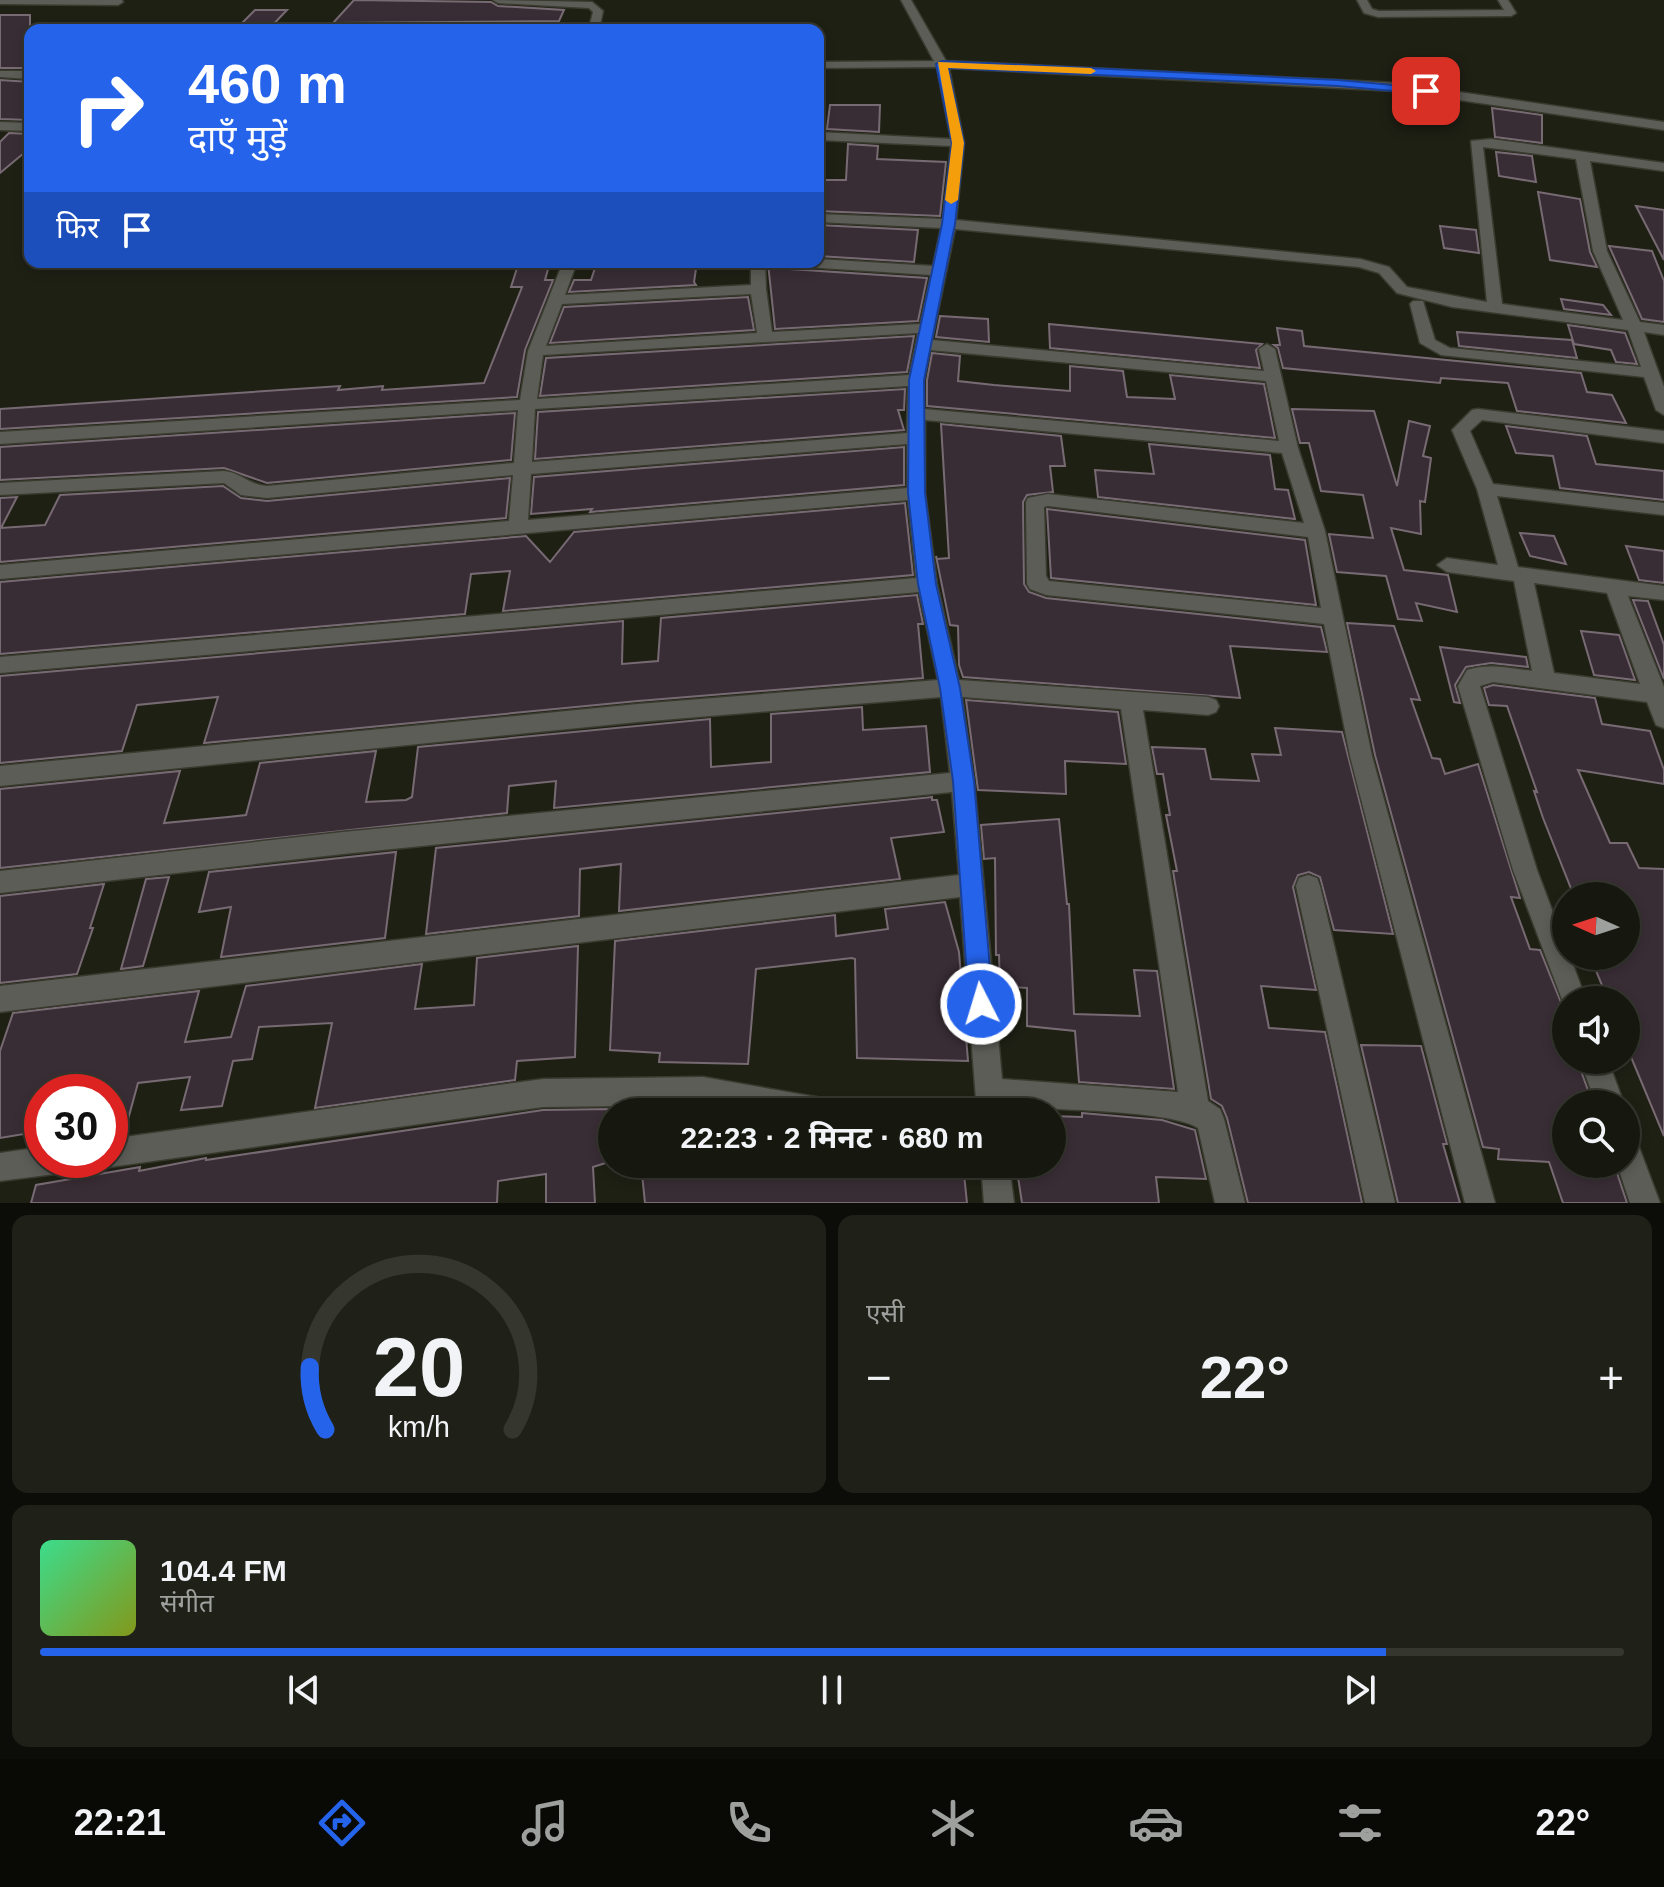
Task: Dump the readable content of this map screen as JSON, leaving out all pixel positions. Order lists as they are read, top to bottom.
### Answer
{
  "north": "left",
  "page": {
    "turn": ["460 m", "दाएँ मुड़ें"],
    "then": "फिर",
    "limit": "30",
    "trip": "22:23 · 2 मिनट · 680 m",
    "tile": "एसी",
    "heat": ["−", "22°", "+"],
    "song": ["104.4 FM", "संगीत"],
    "tabs": ["22:21", "22°"],
    "gauge": ["20", "km/h"]
  }
}
